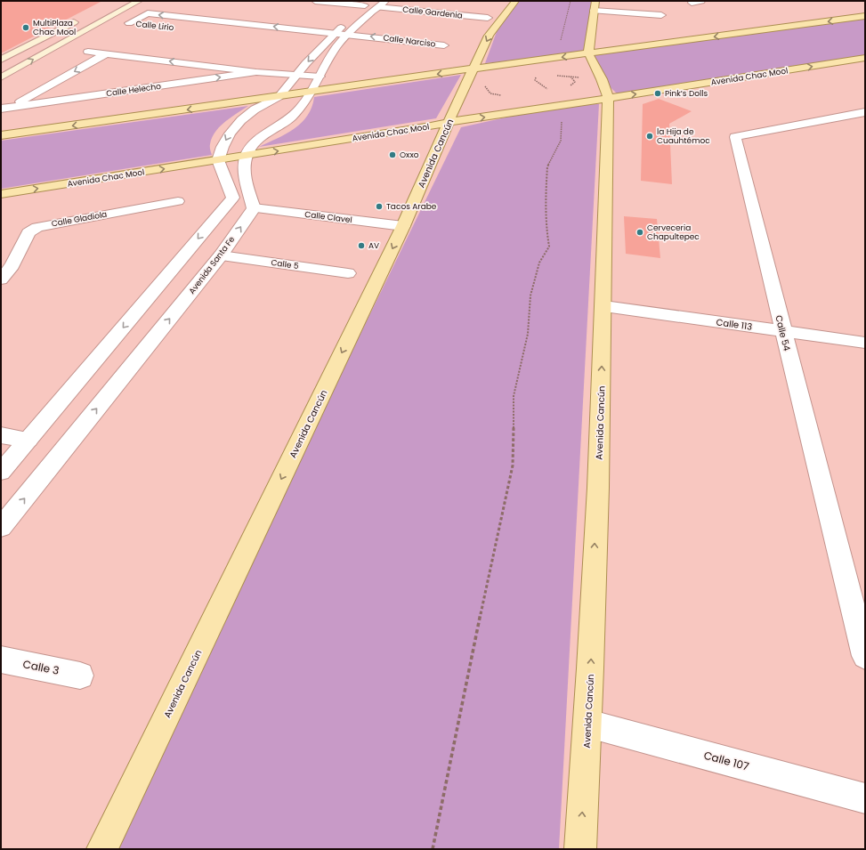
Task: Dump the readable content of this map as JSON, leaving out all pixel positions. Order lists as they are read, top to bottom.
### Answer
{
  "streets": {
    "main road": ["Avenida Chac Mool", "Avenida Cancún"],
    "street": [
      "Calle Gardenia",
      "Calle Lirio",
      "Calle Narciso",
      "Calle Helecho",
      "Calle Clavel",
      "Calle Gladiola",
      "Calle 5",
      "Avenida Santa Fe",
      "Calle 113",
      "Calle 54",
      "Calle 3",
      "Calle 107"
    ]
  },
  "crossings": [
    ["Calle Lirio", "Calle Narciso"],
    ["Avenida Chac Mool", "Avenida Cancún"],
    ["Avenida Cancún", "Calle Clavel"],
    ["Avenida Cancún", "Calle 113"],
    ["Avenida Cancún", "Calle 107"],
    ["Calle Clavel", "Avenida Santa Fe"],
    ["Calle 5", "Avenida Santa Fe"],
    ["Calle 113", "Calle 54"]
  ],
  "one_way": ["Calle Lirio", "Calle Narciso"],
  "places": [
    "MultiPlaza Chac Mool",
    "Pink’s Dolls",
    "la Hija de Cuauhtémoc",
    "Oxxo",
    "Tacos Arabe",
    "Cerveceria Chapultepec",
    "AV"
  ]
}
